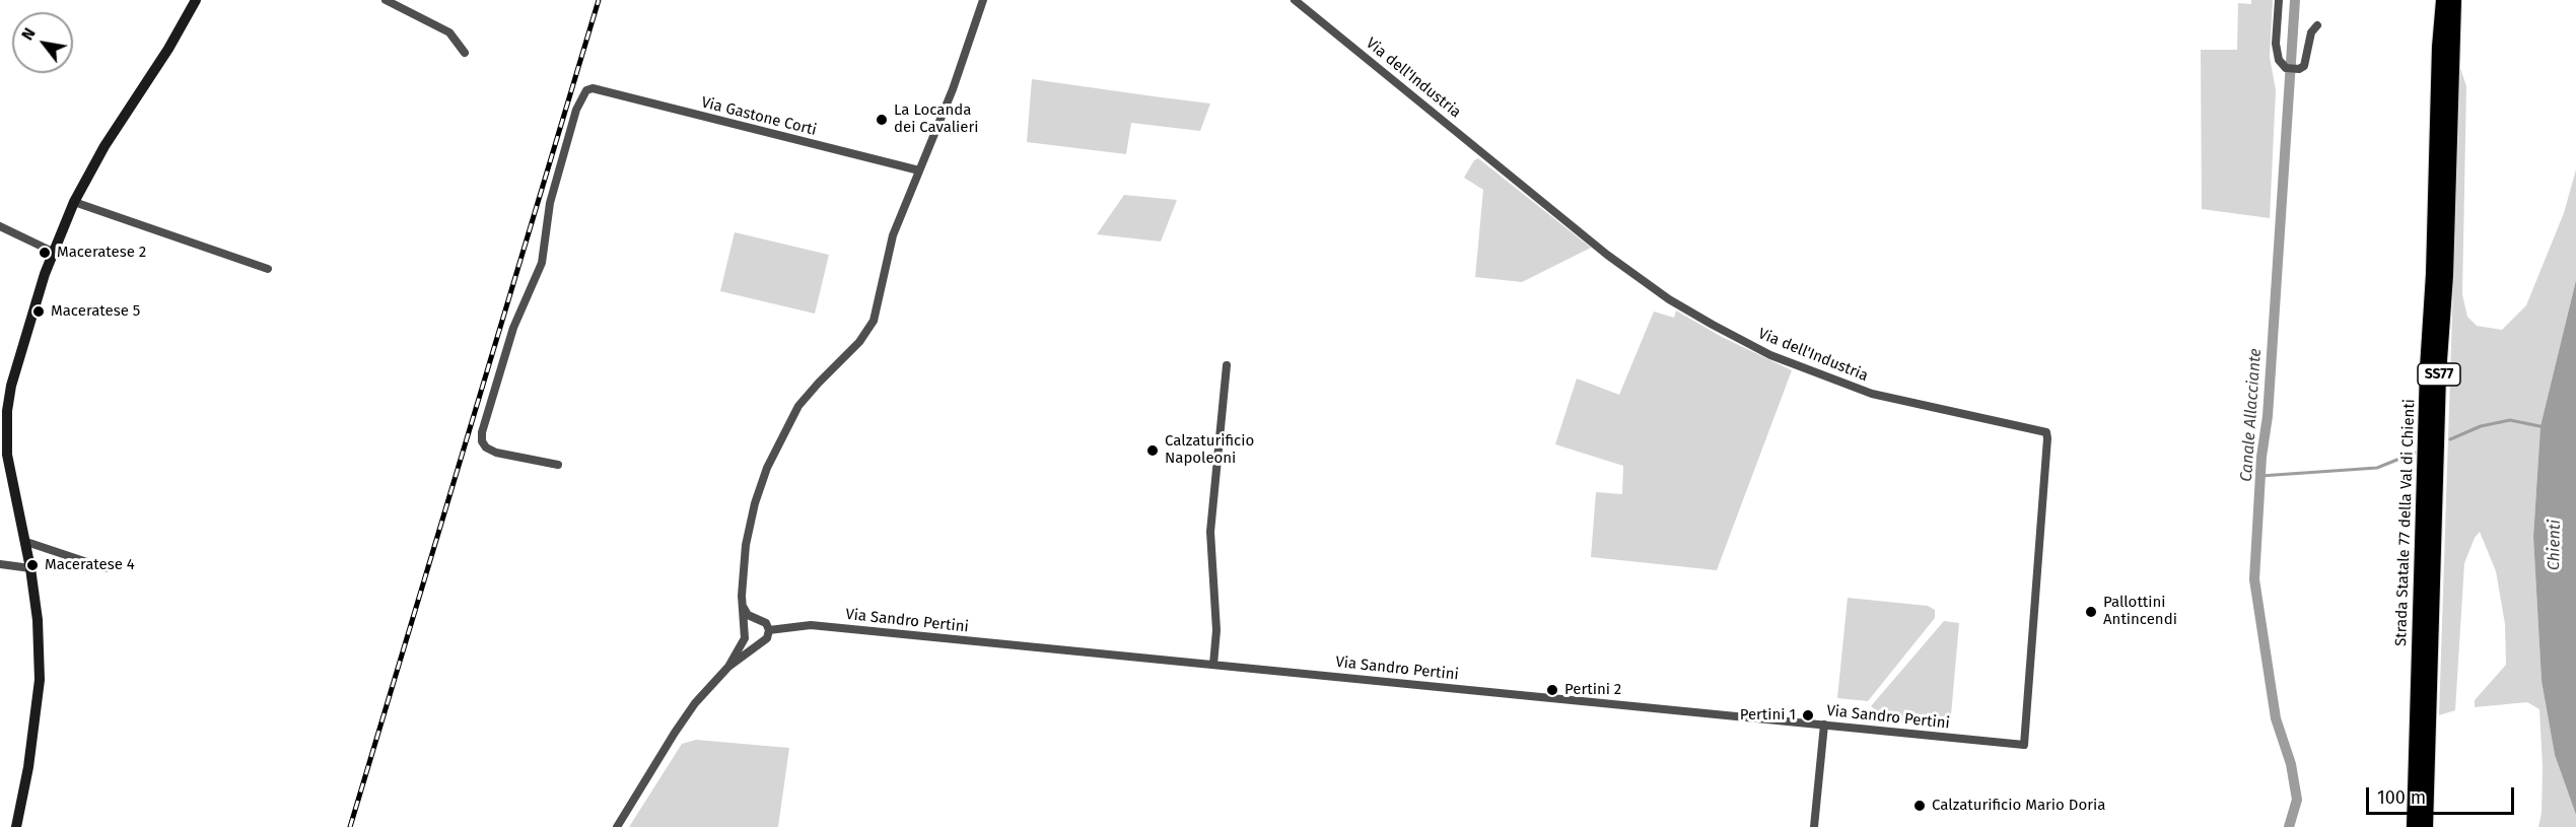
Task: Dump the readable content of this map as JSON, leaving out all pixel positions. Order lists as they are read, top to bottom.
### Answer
{
  "streets": {
    "highway": ["SS77", "Strada Statale 77 della Val di Chienti"],
    "street": ["Via dell'Industria", "Via Gastone Corti", "Via Sandro Pertini"]
  },
  "crossings": [
    ["Via dell'Industria", "Via Sandro Pertini"]
  ],
  "water": ["Canale Allacciante", "Chienti"],
  "places": [
    "La Locanda dei Cavalieri",
    "Maceratese 2",
    "Maceratese 5",
    "Calzaturificio Napoleoni",
    "Maceratese 4",
    "Pallottini Antincendi",
    "Pertini 2",
    "Pertini 1",
    "Calzaturificio Mario Doria"
  ],
  "scale_bar": "100 m",
  "north": "top left"
}
